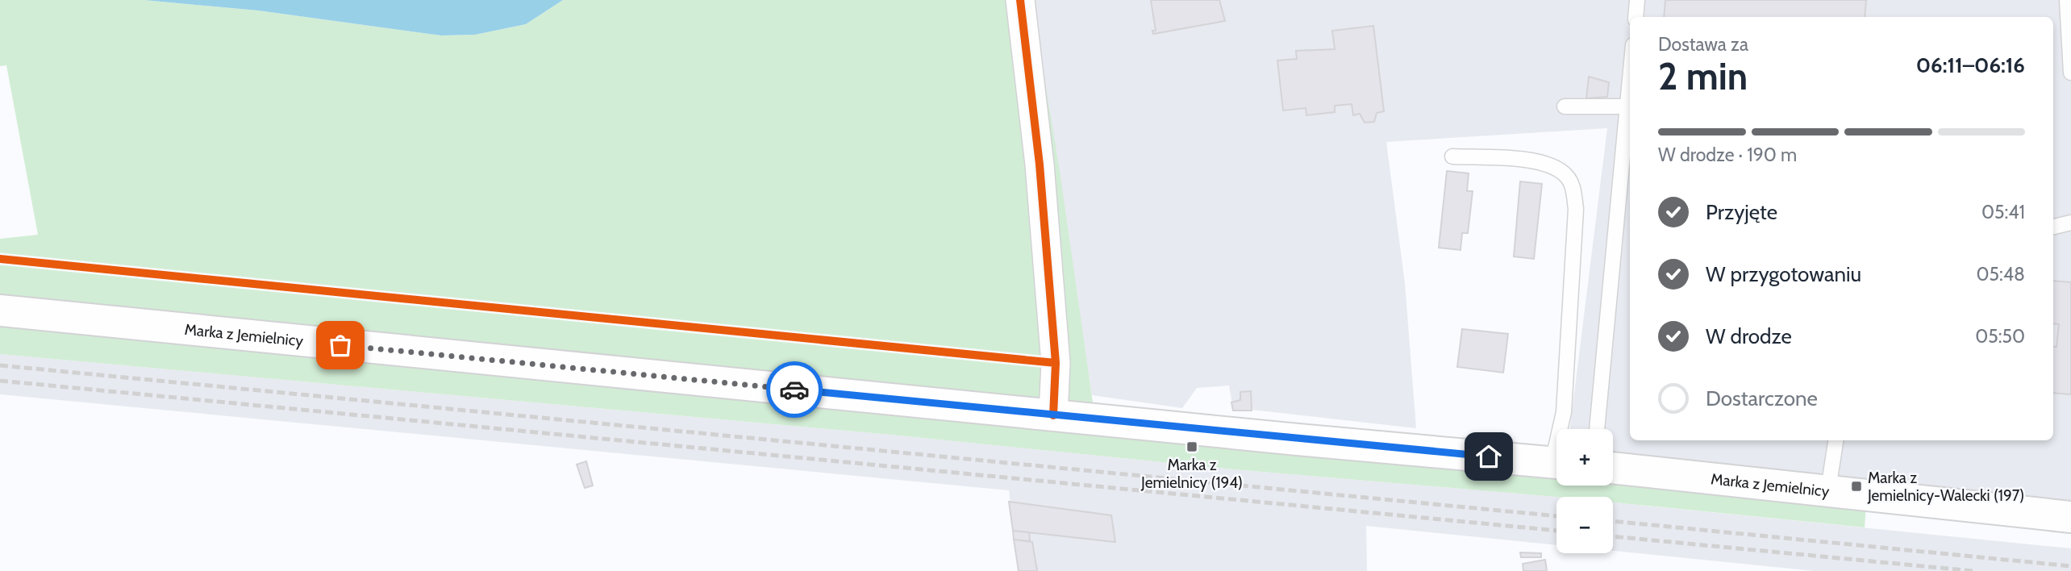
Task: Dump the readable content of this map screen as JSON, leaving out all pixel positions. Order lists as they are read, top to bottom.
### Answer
{
  "streets": {
    "main road": ["Marka z Jemielnicy"]
  },
  "places": {
    "transit": ["Marka z Jemielnicy (194)", "Marka z Jemielnicy-Walecki (197)"]
  },
  "page": {
    "heading": ["2 min", "Dostawa za", "06:11–06:16"],
    "bar": "W drodze · 190 m",
    "list": [
      ["Przyjęte", "05:41"],
      ["W przygotowaniu", "05:48"],
      ["W drodze", "05:50"],
      "Dostarczone"
    ],
    "map_buttons": ["+", "−"]
  }
}
